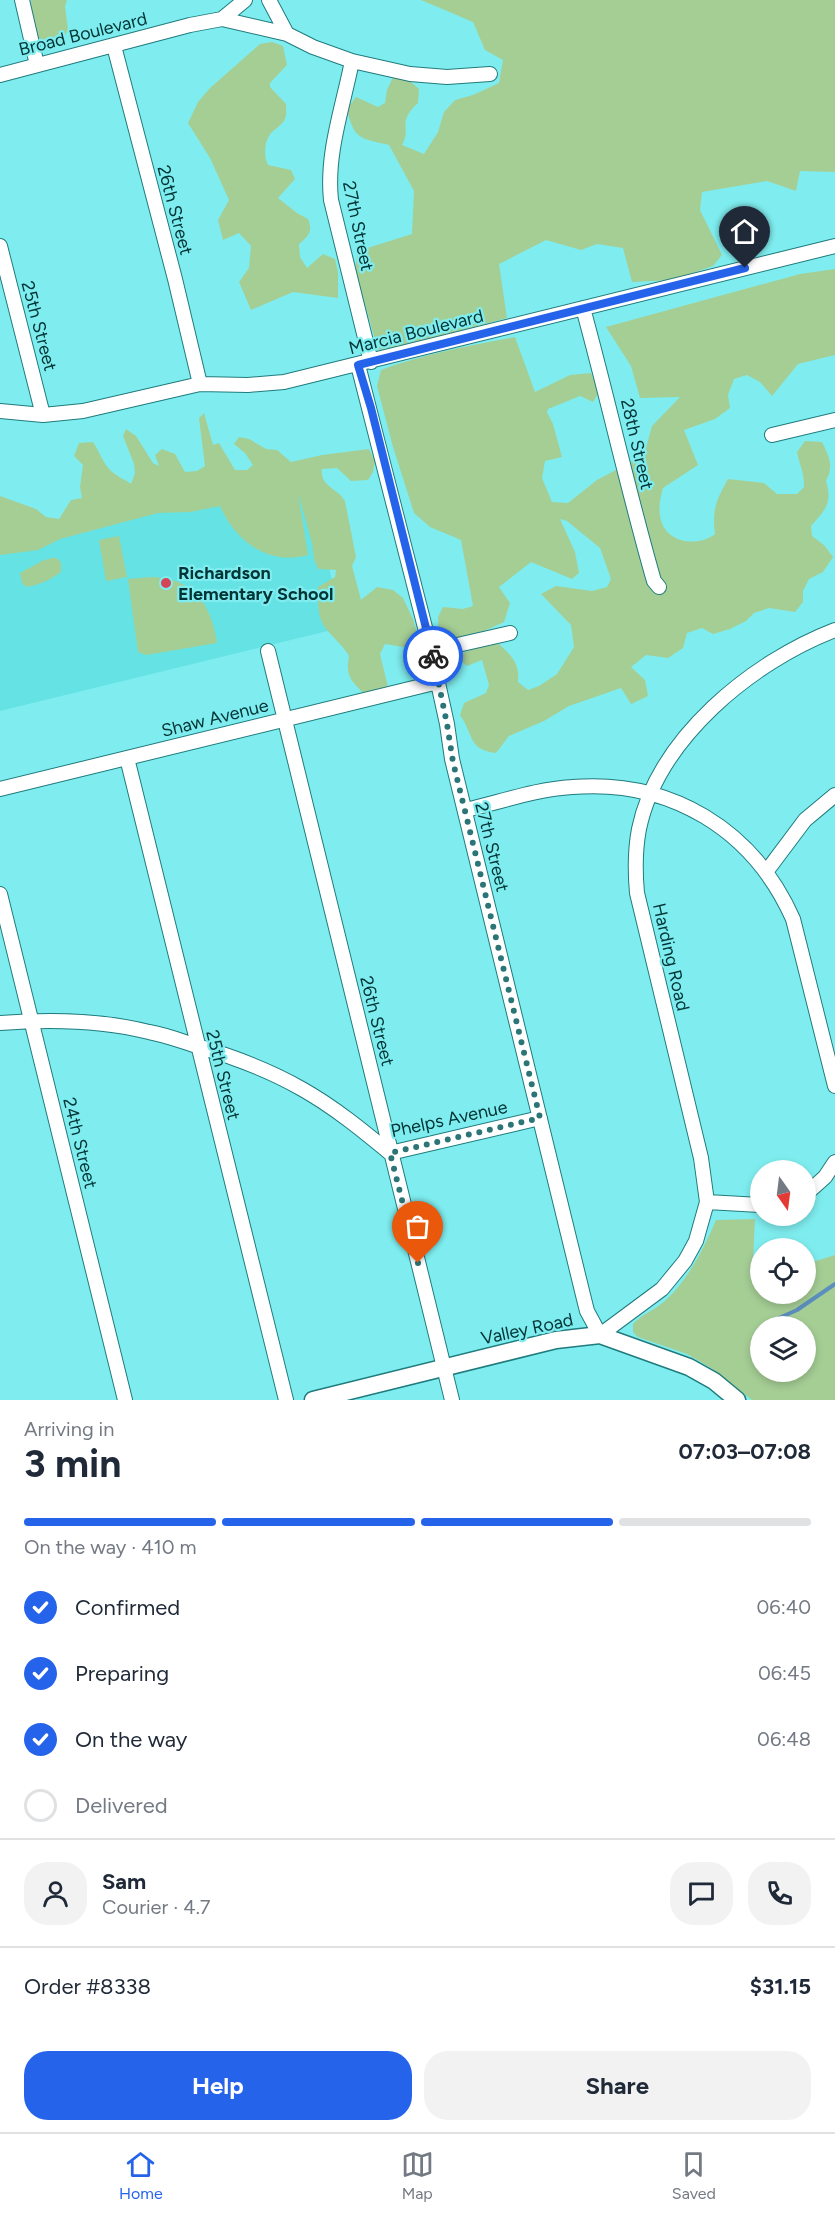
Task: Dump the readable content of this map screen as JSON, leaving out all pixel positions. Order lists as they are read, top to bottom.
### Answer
{
  "streets": {
    "street": [
      "Broad Boulevard",
      "26th Street",
      "27th Street",
      "25th Street",
      "Marcia Boulevard",
      "28th Street",
      "Shaw Avenue",
      "Harding Road",
      "Phelps Avenue",
      "24th Street",
      "Valley Road"
    ]
  },
  "crossings": [
    ["Broad Boulevard", "26th Street"],
    ["Broad Boulevard", "27th Street"],
    ["26th Street", "Marcia Boulevard"],
    ["26th Street", "Shaw Avenue"],
    ["26th Street", "Phelps Avenue"],
    ["26th Street", "Valley Road"],
    ["27th Street", "Marcia Boulevard"],
    ["27th Street", "Shaw Avenue"],
    ["27th Street", "Harding Road"],
    ["27th Street", "Phelps Avenue"],
    ["27th Street", "Valley Road"],
    ["25th Street", "Marcia Boulevard"],
    ["25th Street", "Shaw Avenue"],
    ["25th Street", "Phelps Avenue"],
    ["Marcia Boulevard", "28th Street"],
    ["Harding Road", "Valley Road"],
    ["Phelps Avenue", "24th Street"]
  ],
  "places": ["Richardson Elementary School"],
  "north": "bottom",
  "page": {
    "heading": ["3 min", "Arriving in", "07:03–07:08"],
    "panel": [
      "Sam",
      "Courier · 4.7",
      "Order #8338",
      "$31.15"
    ],
    "bar": "On the way · 410 m",
    "list": [
      ["Confirmed", "06:40"],
      ["Preparing", "06:45"],
      ["On the way", "06:48"],
      "Delivered"
    ],
    "buttons": ["Help", "Share"],
    "tabs": ["Home", "Map", "Saved"]
  }
}
